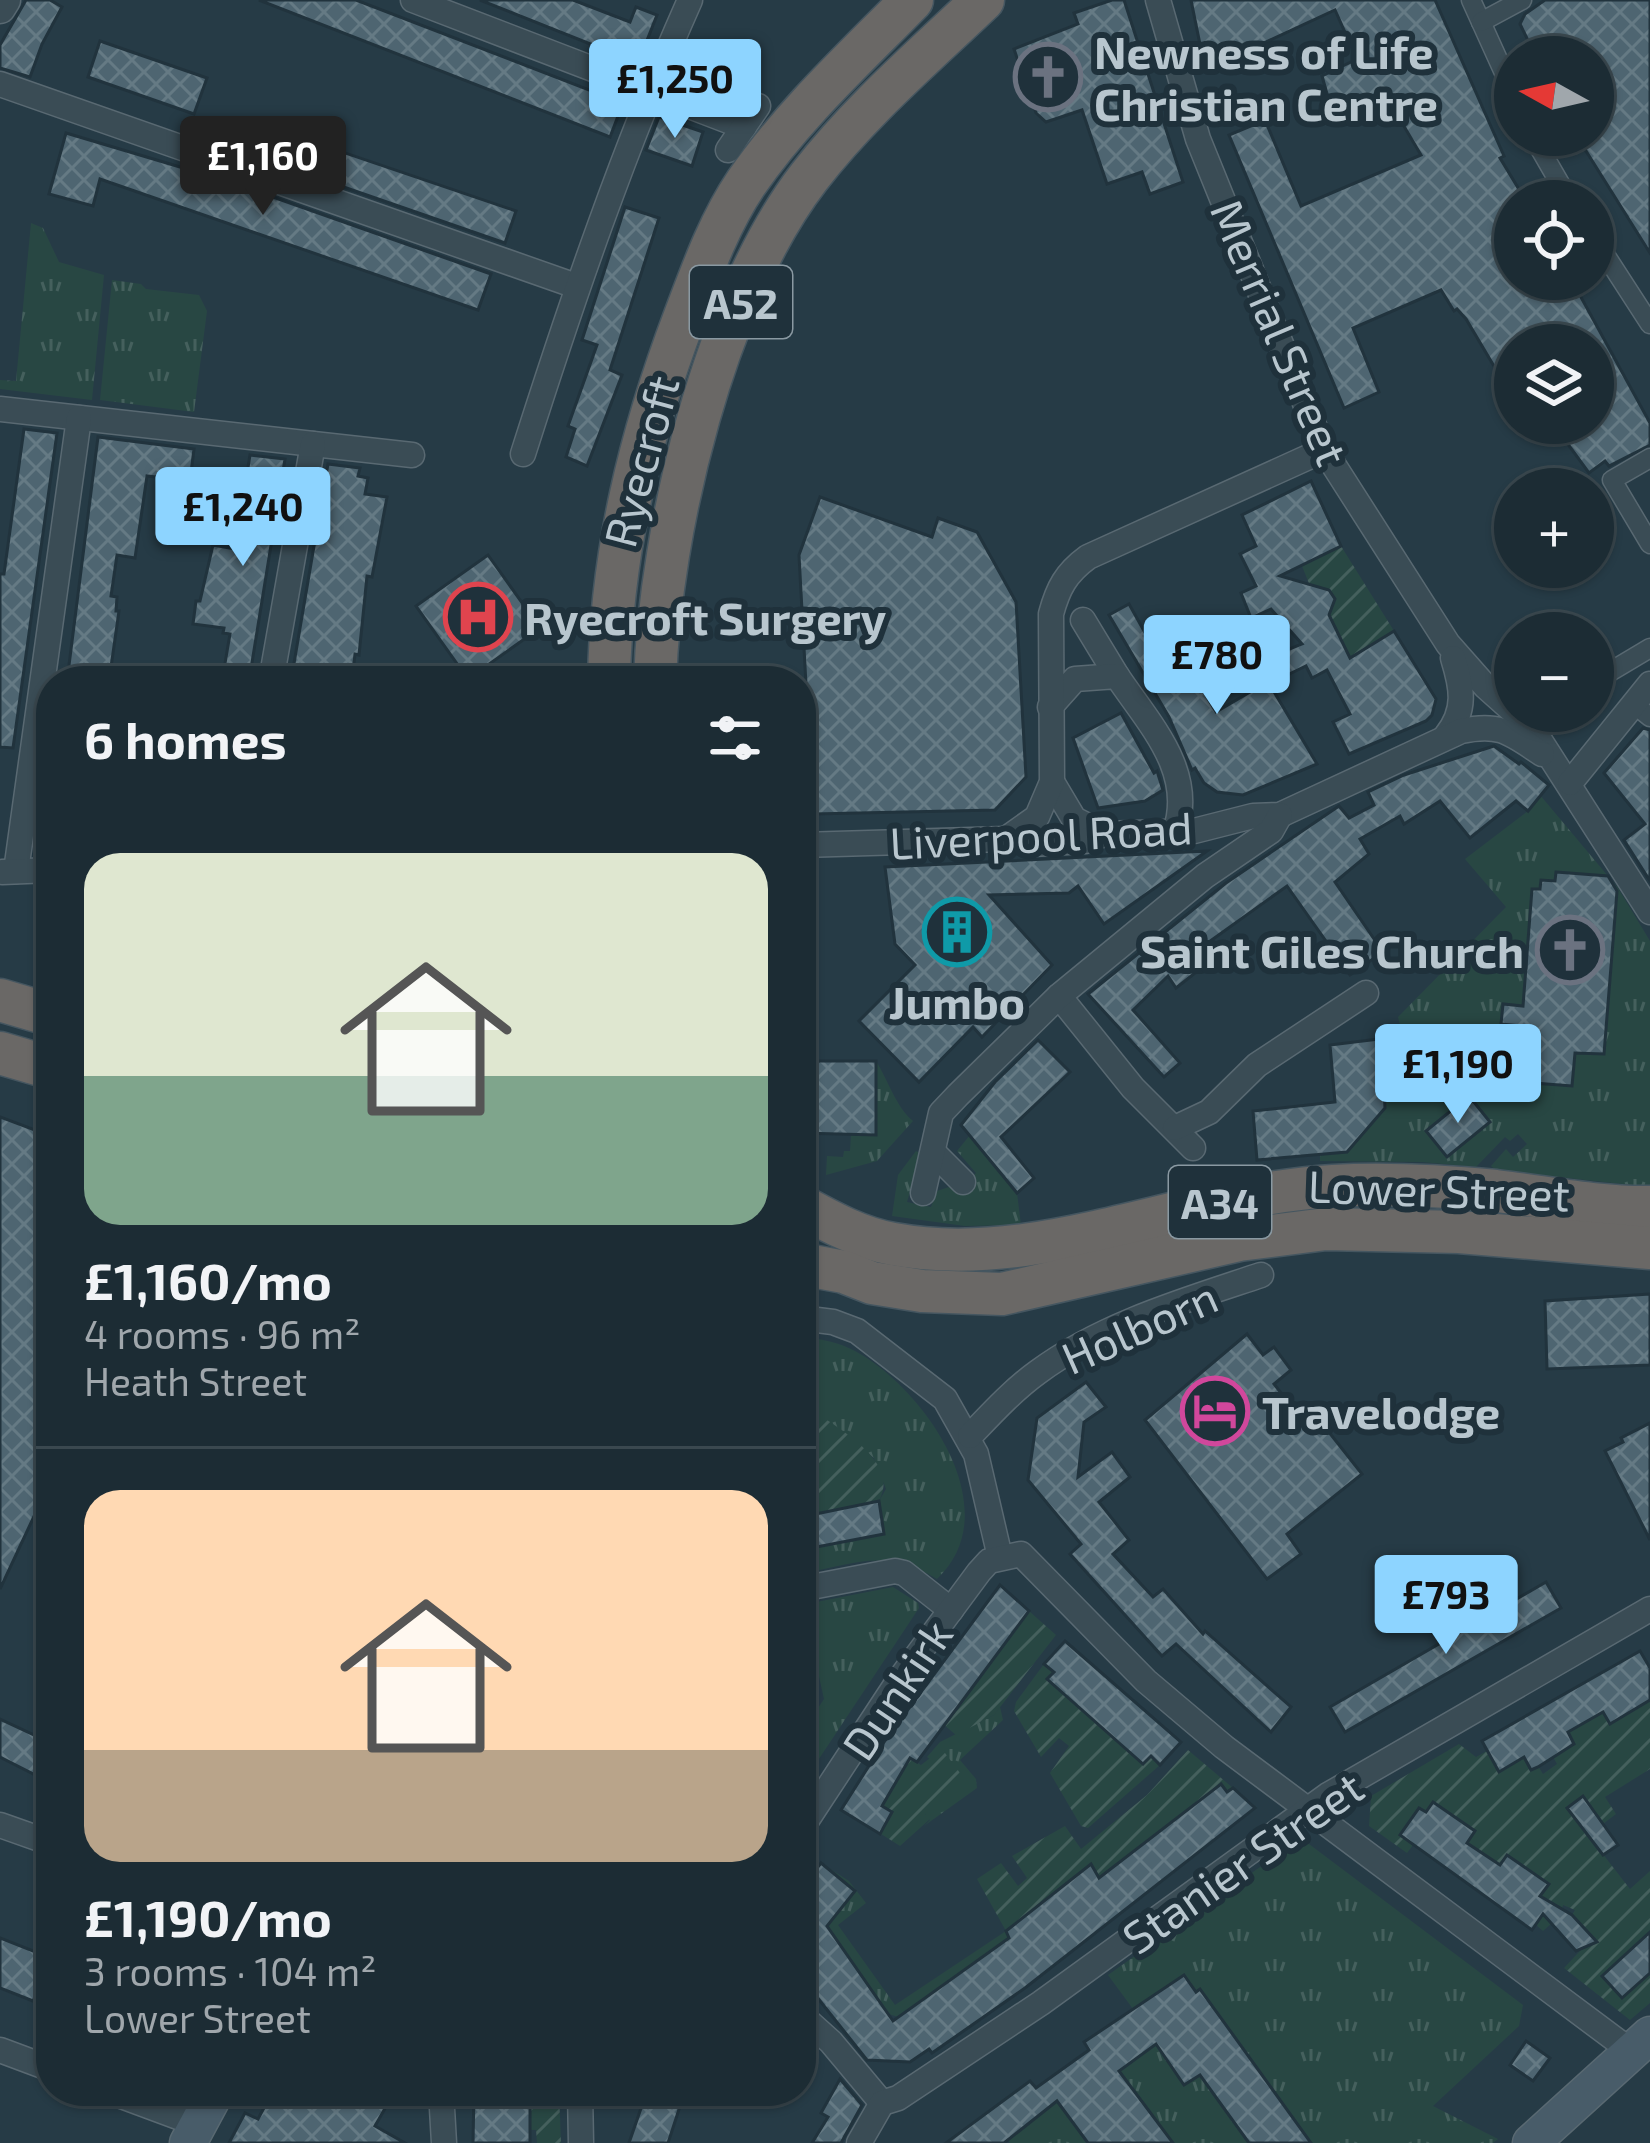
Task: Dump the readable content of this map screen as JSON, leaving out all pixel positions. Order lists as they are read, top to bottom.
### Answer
{
  "streets": {
    "highway": [
      "A52",
      "Ryecroft",
      "Lower Street",
      "A34"
    ],
    "street": [
      "Merrial Street",
      "Liverpool Road",
      "Holborn",
      "Dunkirk",
      "Stanier Street"
    ]
  },
  "places": {
    "church": ["Newness of Life Christian Centre", "Saint Giles Church"],
    "hospital": ["Ryecroft Surgery"],
    "building": ["Jumbo"],
    "hotel": ["Travelodge"]
  },
  "north": "left",
  "page": {
    "map_buttons": ["+", "−"],
    "price": [
      "£1,250",
      "£1,160",
      "£1,240",
      "£780",
      "£1,190",
      "£793"
    ],
    "heading": "6 homes",
    "list": [
      {
        "name": "£1,160/mo",
        "note": "4 rooms · 96 m² · Heath Street"
      },
      {
        "name": "£1,190/mo",
        "note": "3 rooms · 104 m² · Lower Street"
      }
    ]
  }
}
